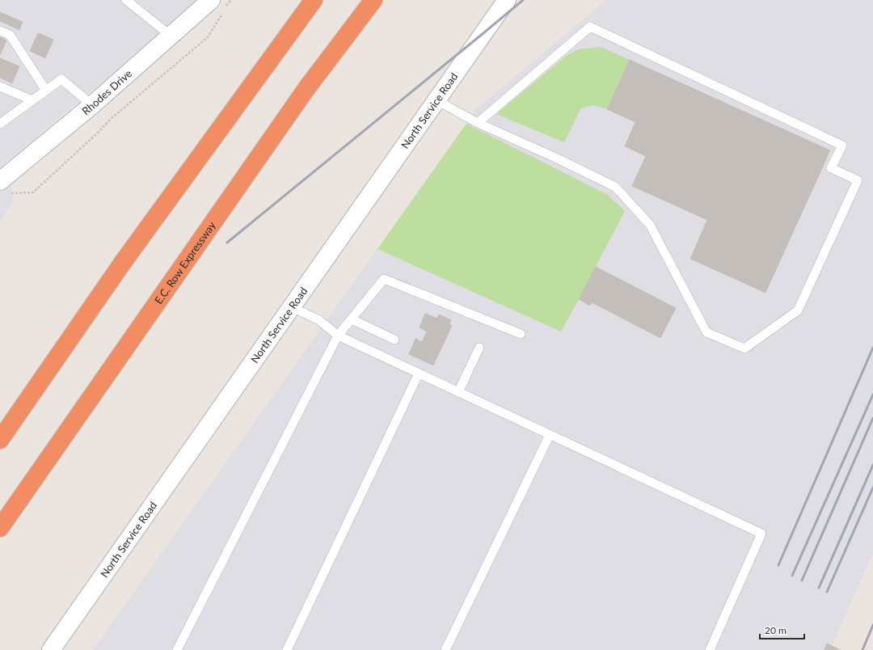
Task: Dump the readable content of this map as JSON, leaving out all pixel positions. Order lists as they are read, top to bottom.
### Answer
{
  "streets": {
    "highway": ["E.C. Row Expressway"],
    "street": ["Rhodes Drive", "North Service Road"]
  },
  "scale_bar": "20 m"
}
